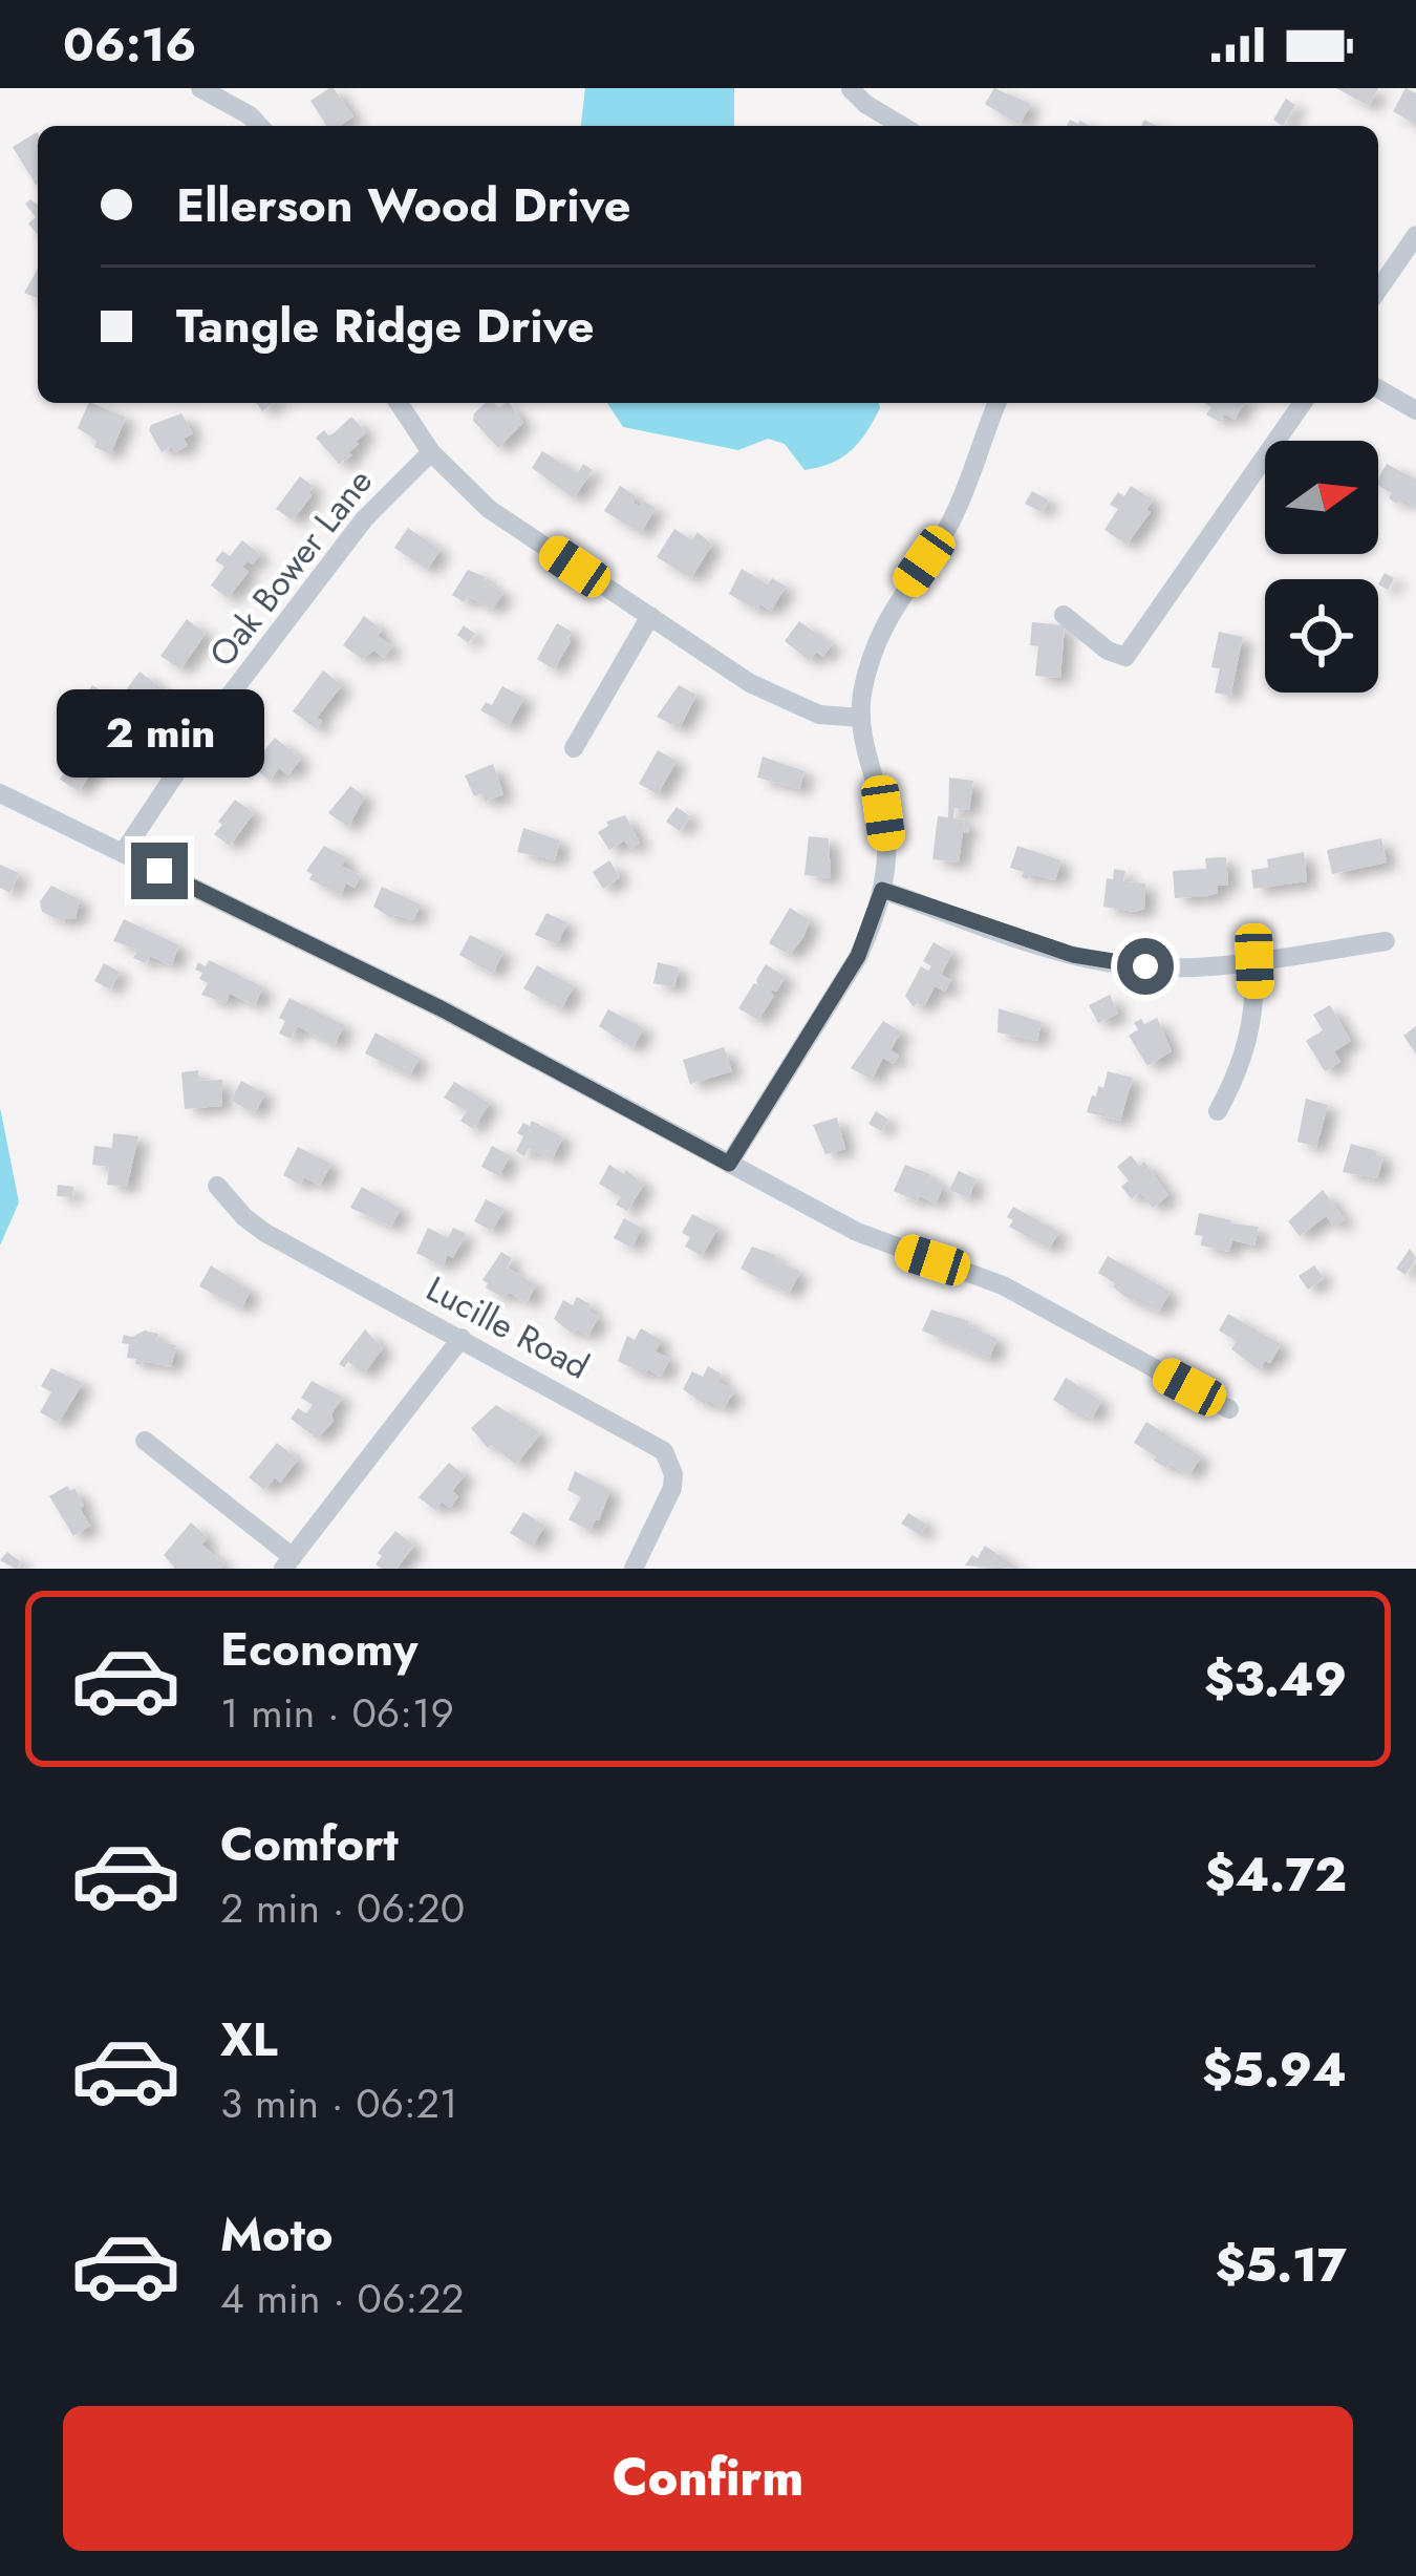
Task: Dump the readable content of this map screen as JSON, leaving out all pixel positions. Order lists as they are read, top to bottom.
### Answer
{
  "streets": {
    "street": ["Oak Bower Lane", "Lucille Road"]
  },
  "north": "right",
  "page": {
    "status": "06:16",
    "banner": ["Ellerson Wood Drive", "Tangle Ridge Drive"],
    "bubble": "2 min",
    "list": [
      {
        "name": "Economy",
        "note": "1 min · 06:19",
        "value": "$3.49"
      },
      {
        "name": "Comfort",
        "note": "2 min · 06:20",
        "value": "$4.72"
      },
      {
        "name": "XL",
        "note": "3 min · 06:21",
        "value": "$5.94"
      },
      {
        "name": "Moto",
        "note": "4 min · 06:22",
        "value": "$5.17"
      }
    ],
    "buttons": "Confirm"
  }
}
